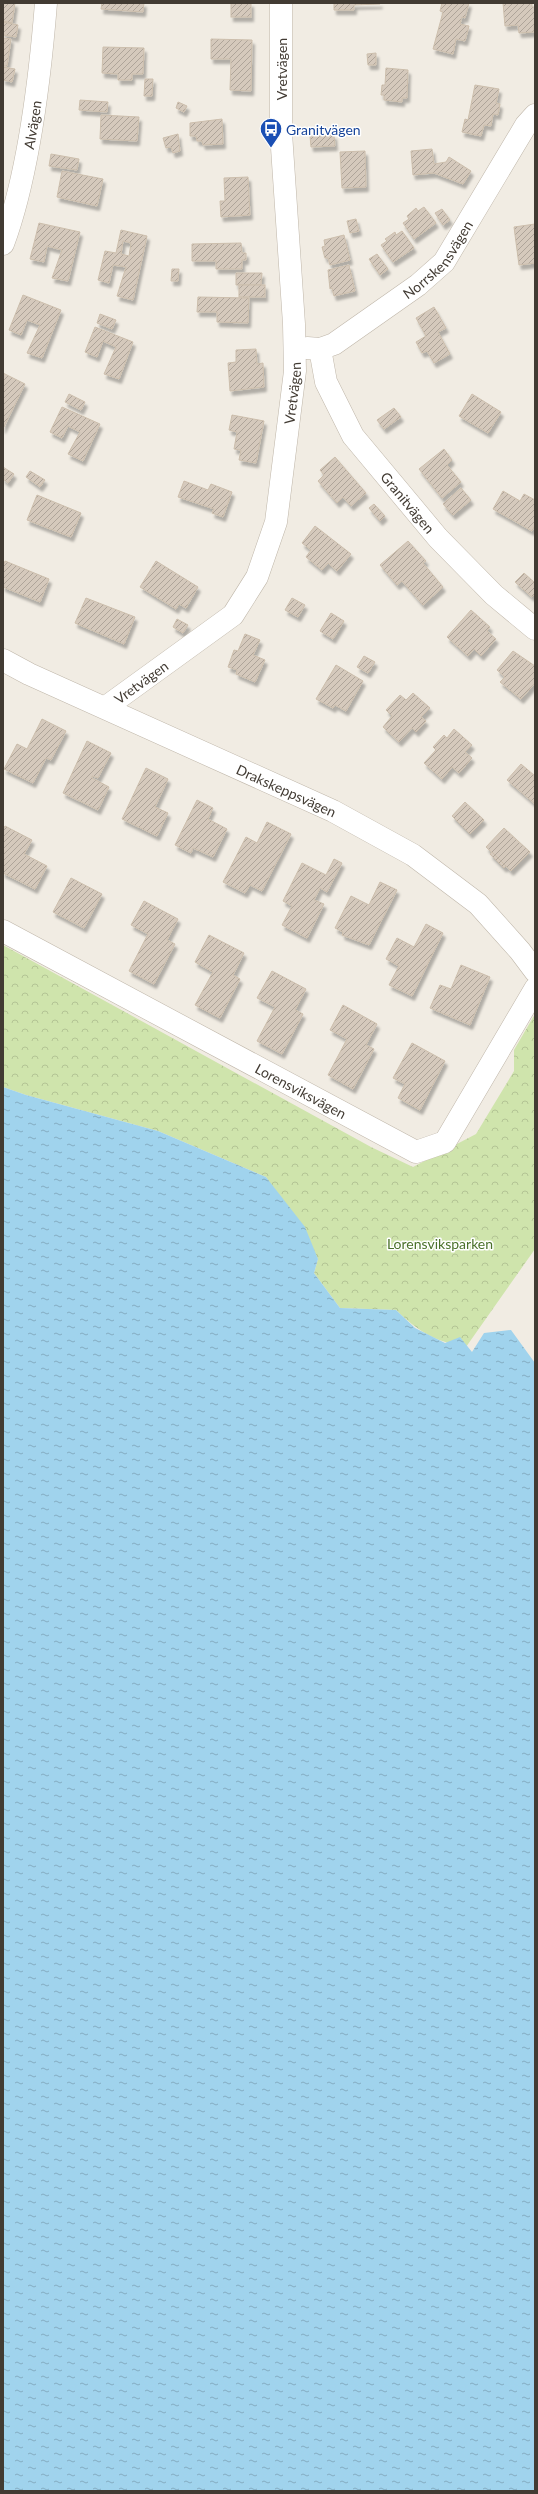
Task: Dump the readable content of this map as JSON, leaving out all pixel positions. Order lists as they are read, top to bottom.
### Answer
{
  "streets": {
    "street": [
      "Vretvägen",
      "Alvägen",
      "Norrskensvägen",
      "Granitvägen",
      "Drakskeppsvägen",
      "Lorensviksvägen"
    ]
  },
  "crossings": [
    ["Vretvägen", "Norrskensvägen"],
    ["Vretvägen", "Drakskeppsvägen"],
    ["Norrskensvägen", "Granitvägen"]
  ],
  "parks": ["Lorensviksparken"],
  "places": {
    "bus stop": ["Granitvägen"]
  }
}
